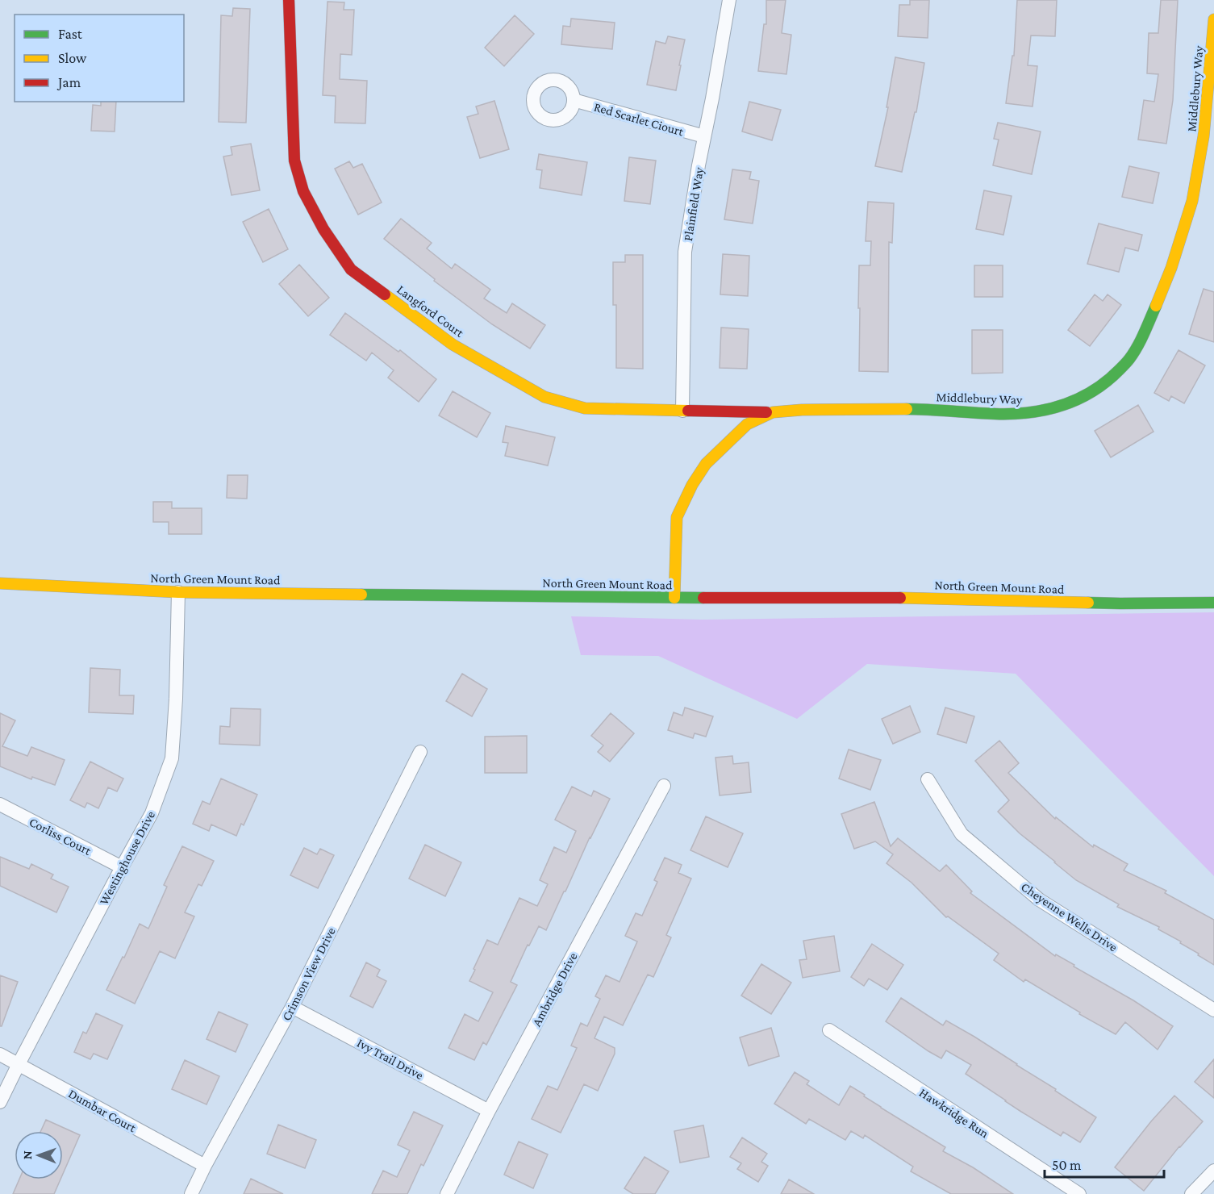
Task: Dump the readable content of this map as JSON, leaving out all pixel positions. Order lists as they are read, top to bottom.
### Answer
{
  "streets": {
    "street": [
      "Middlebury Way",
      "Red Scarlet Ciourt",
      "Plainfield Way",
      "Langford Court",
      "North Green Mount Road",
      "Corliss Court",
      "Westinghouse Drive",
      "Cheyenne Wells Drive",
      "Crimson View Drive",
      "Ambridge Drive",
      "Ivy Trail Drive",
      "Dumbar Court",
      "Hawkridge Run"
    ]
  },
  "crossings": [
    ["Middlebury Way", "Langford Court"],
    ["Middlebury Way", "North Green Mount Road"],
    ["Red Scarlet Ciourt", "Plainfield Way"],
    ["Plainfield Way", "Langford Court"],
    ["North Green Mount Road", "Westinghouse Drive"],
    ["Corliss Court", "Westinghouse Drive"],
    ["Westinghouse Drive", "Dumbar Court"],
    ["Crimson View Drive", "Ivy Trail Drive"],
    ["Crimson View Drive", "Dumbar Court"],
    ["Ambridge Drive", "Ivy Trail Drive"]
  ],
  "legend": ["Fast", "Slow", "Jam"],
  "scale_bar": "50 m",
  "north": "left"
}
